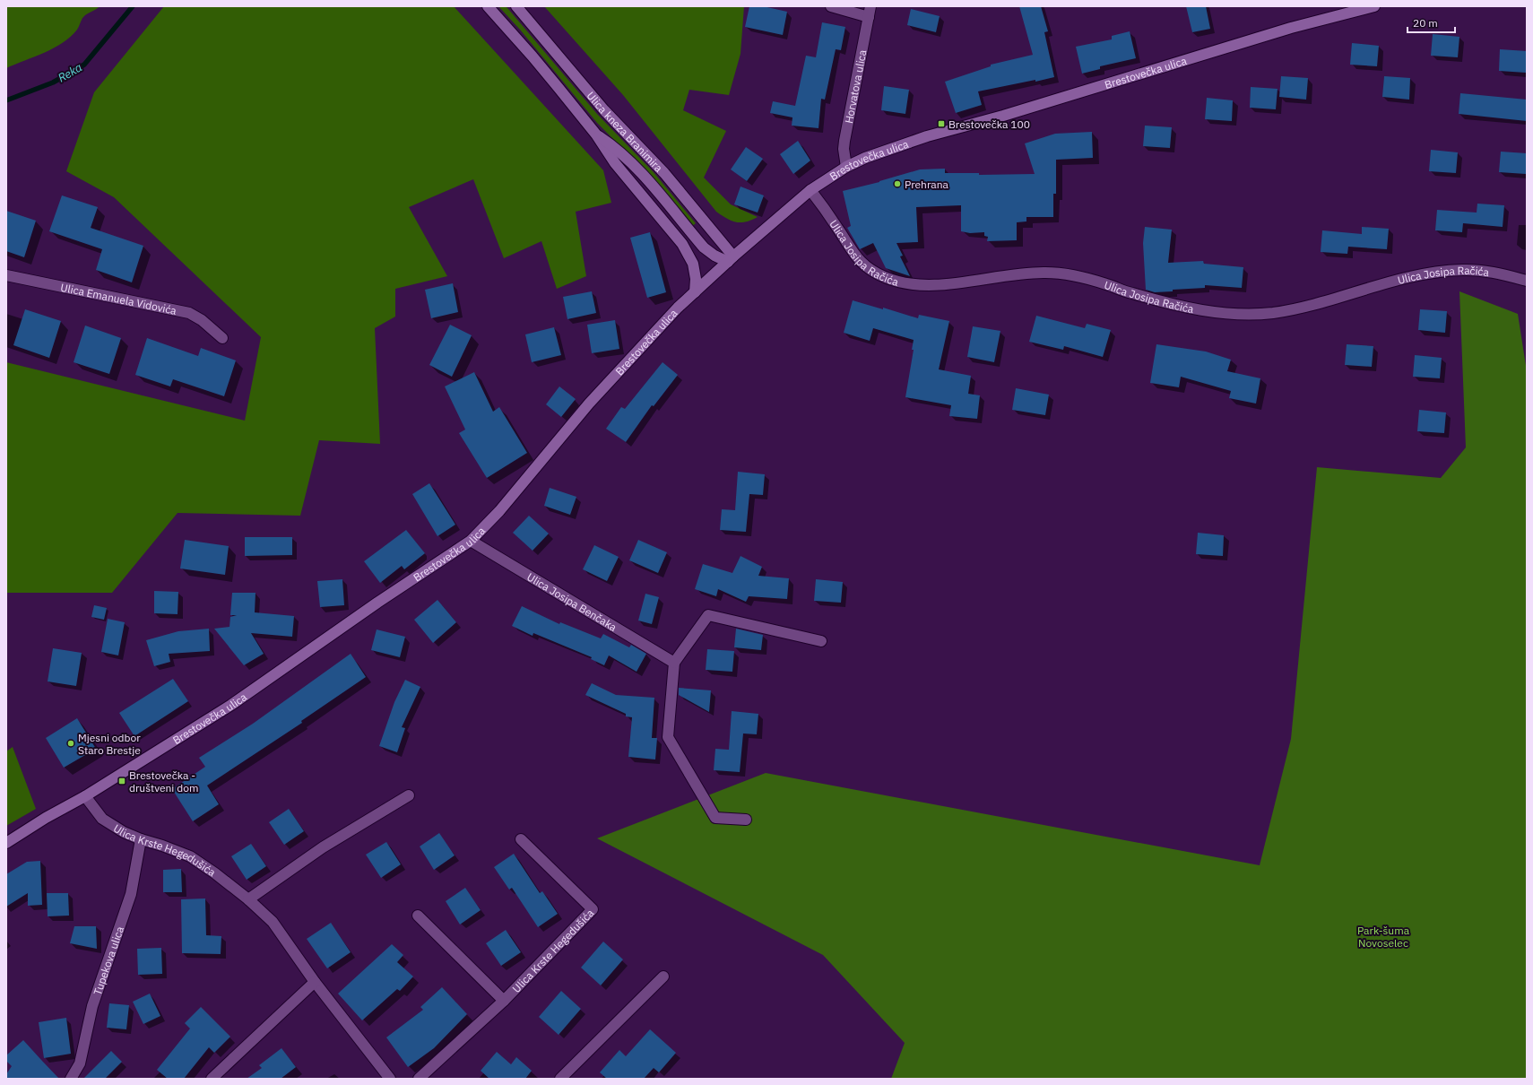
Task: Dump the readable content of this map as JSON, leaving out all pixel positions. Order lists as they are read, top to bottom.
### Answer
{
  "streets": {
    "street": [
      "Brestovečka ulica",
      "Horvatova ulica",
      "Ulica kneza Branimira",
      "Ulica Josipa Račića",
      "Ulica Emanuela Vidovića",
      "Ulica Josipa Benčaka",
      "Ulica Krste Hegedušića",
      "Tupekova ulica"
    ]
  },
  "crossings": [
    ["Brestovečka ulica", "Horvatova ulica"],
    ["Brestovečka ulica", "Ulica kneza Branimira"],
    ["Brestovečka ulica", "Ulica Josipa Račića"],
    ["Brestovečka ulica", "Ulica Josipa Benčaka"],
    ["Brestovečka ulica", "Ulica Krste Hegedušića"],
    ["Ulica Krste Hegedušića", "Tupekova ulica"]
  ],
  "water": ["Reka"],
  "parks": ["Park-šuma Novoselec"],
  "places": {
    "transit": ["Brestovečka 100", "Brestovečka - društveni dom"],
    "other": ["Prehrana", "Mjesni odbor Staro Brestje"]
  },
  "scale_bar": "20 m"
}
